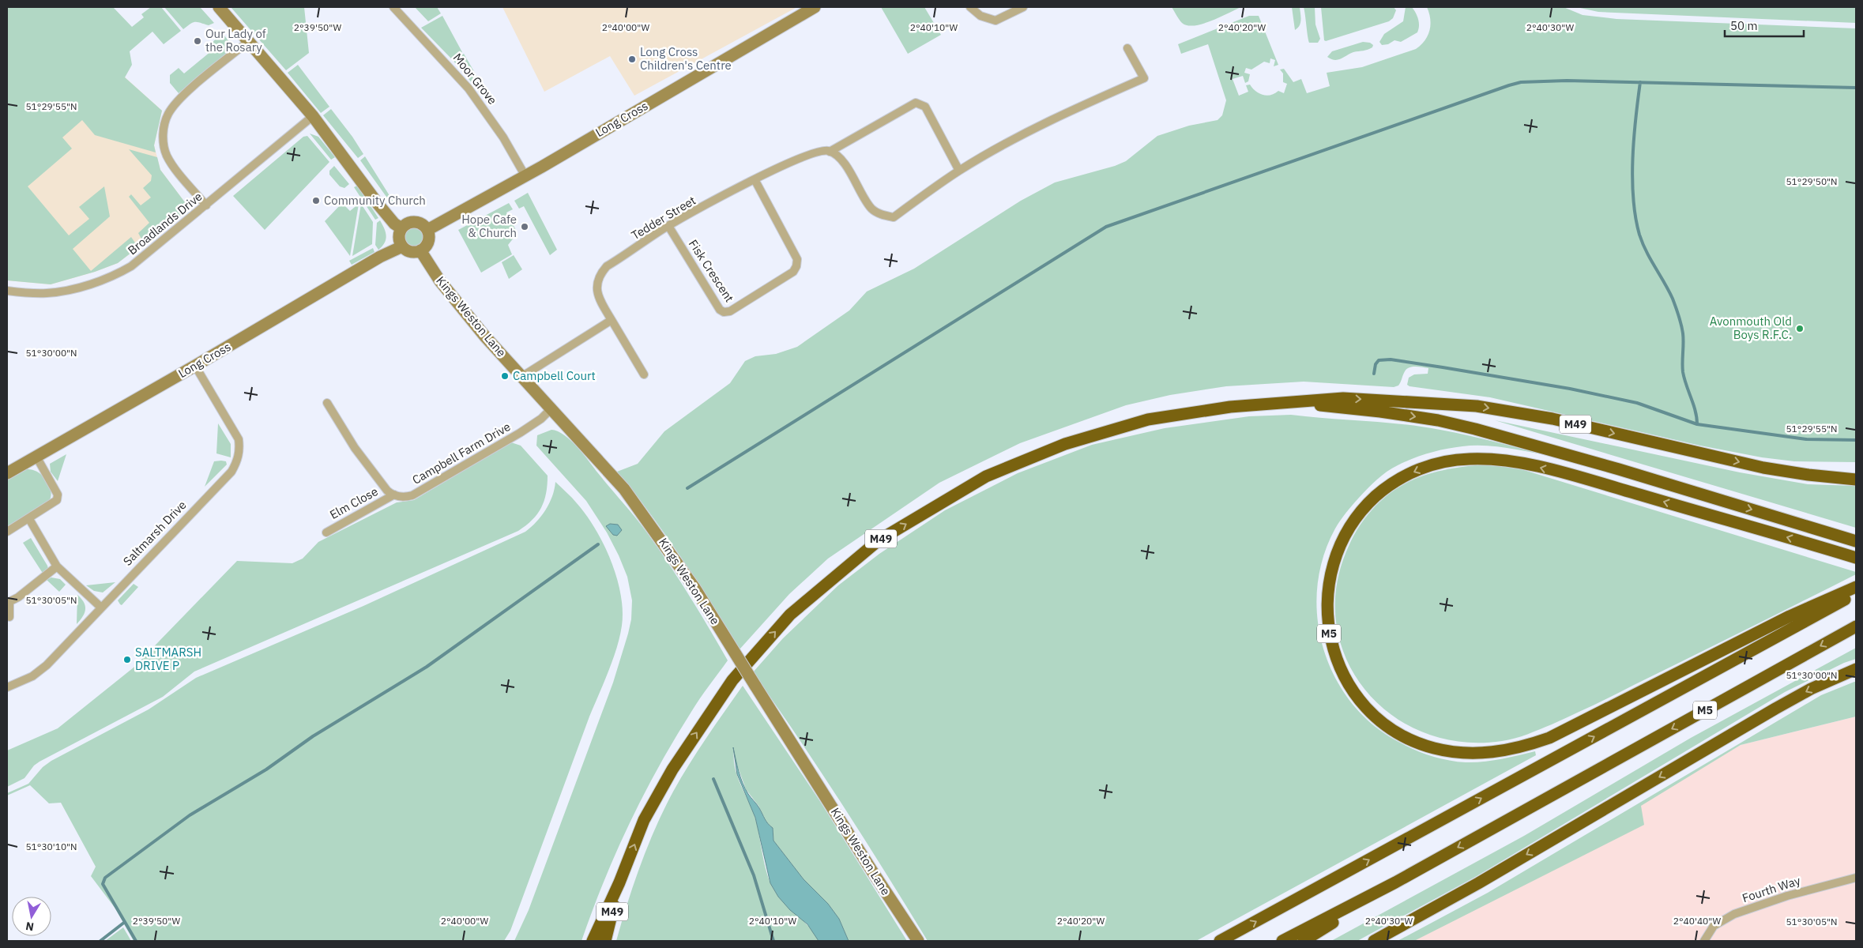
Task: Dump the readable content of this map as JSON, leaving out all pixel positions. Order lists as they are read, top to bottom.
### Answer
{
  "streets": {
    "highway": ["M49", "M5"],
    "street": [
      "Moor Grove",
      "Long Cross",
      "Tedder Street",
      "Broadlands Drive",
      "Fisk Crescent",
      "Kings Weston Lane",
      "Campbell Farm Drive",
      "Elm Close",
      "Saltmarsh Drive",
      "Fourth Way"
    ]
  },
  "crossings": [
    ["Moor Grove", "Long Cross"],
    ["Long Cross", "Kings Weston Lane"],
    ["Long Cross", "Saltmarsh Drive"],
    ["Tedder Street", "Fisk Crescent"],
    ["Kings Weston Lane", "Campbell Farm Drive"],
    ["Campbell Farm Drive", "Elm Close"]
  ],
  "places": [
    "Our Lady of the Rosary",
    "Long Cross Children's Centre",
    "Community Church",
    "Hope Cafe & Church",
    "Avonmouth Old Boys R.F.C.",
    "Campbell Court",
    "SALTMARSH DRIVE P"
  ],
  "scale_bar": "50 m",
  "north": "bottom",
  "coordinates": [
    "2°39'50\"W",
    "2°40'00\"W",
    "2°40'10\"W",
    "2°40'20\"W",
    "2°40'30\"W",
    "51°29'55\"N",
    "51°29'50\"N",
    "51°30'00\"N",
    "51°30'05\"N",
    "51°30'10\"N",
    "2°40'40\"W"
  ]
}
